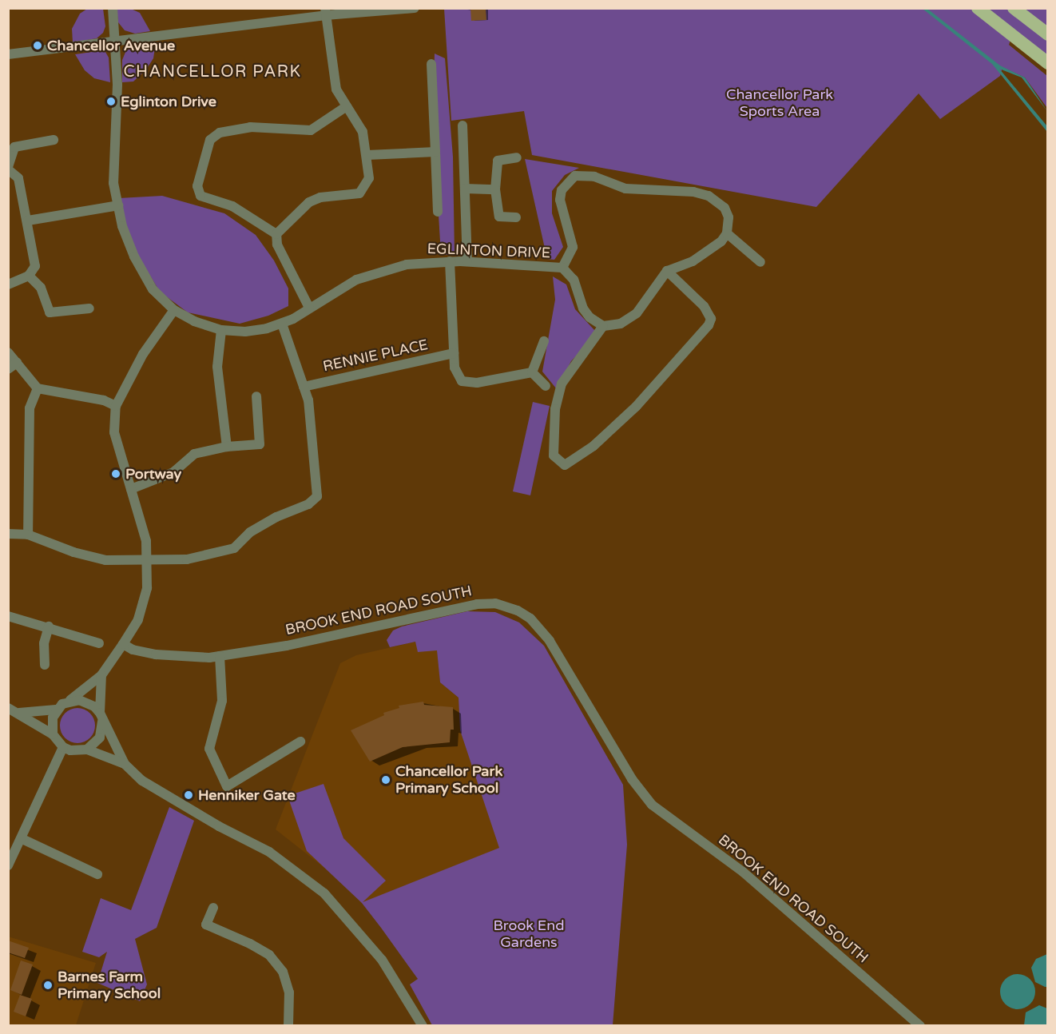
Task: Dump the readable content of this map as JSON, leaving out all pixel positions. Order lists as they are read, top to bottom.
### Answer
{
  "streets": {
    "street": ["EGLINTON DRIVE", "RENNIE PLACE", "BROOK END ROAD SOUTH"]
  },
  "districts": ["CHANCELLOR PARK"],
  "parks": ["Chancellor Park Sports Area", "Brook End Gardens"],
  "places": [
    "Chancellor Avenue",
    "Eglinton Drive",
    "Portway",
    "Chancellor Park Primary School",
    "Henniker Gate",
    "Barnes Farm Primary School"
  ]
}
